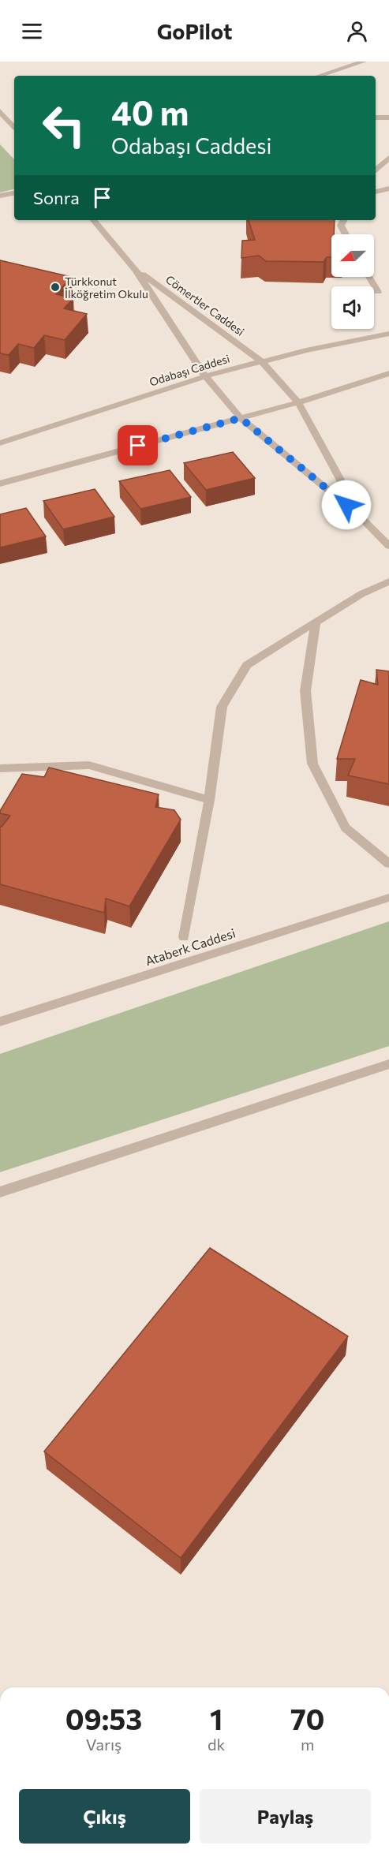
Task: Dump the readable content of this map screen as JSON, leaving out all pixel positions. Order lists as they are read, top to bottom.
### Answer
{
  "streets": {
    "street": ["Cömertler Caddesi", "Odabaşı Caddesi", "Ataberk Caddesi"]
  },
  "crossings": [
    ["Cömertler Caddesi", "Odabaşı Caddesi"]
  ],
  "places": ["Türkkonut İlköğretim Okulu"],
  "north": "left",
  "page": {
    "header": "GoPilot",
    "turn": ["40 m", "Odabaşı Caddesi"],
    "then": "Sonra",
    "eta": [
      "09:53",
      "Varış",
      "1",
      "dk",
      "70",
      "m"
    ],
    "buttons": ["Çıkış", "Paylaş"]
  }
}
